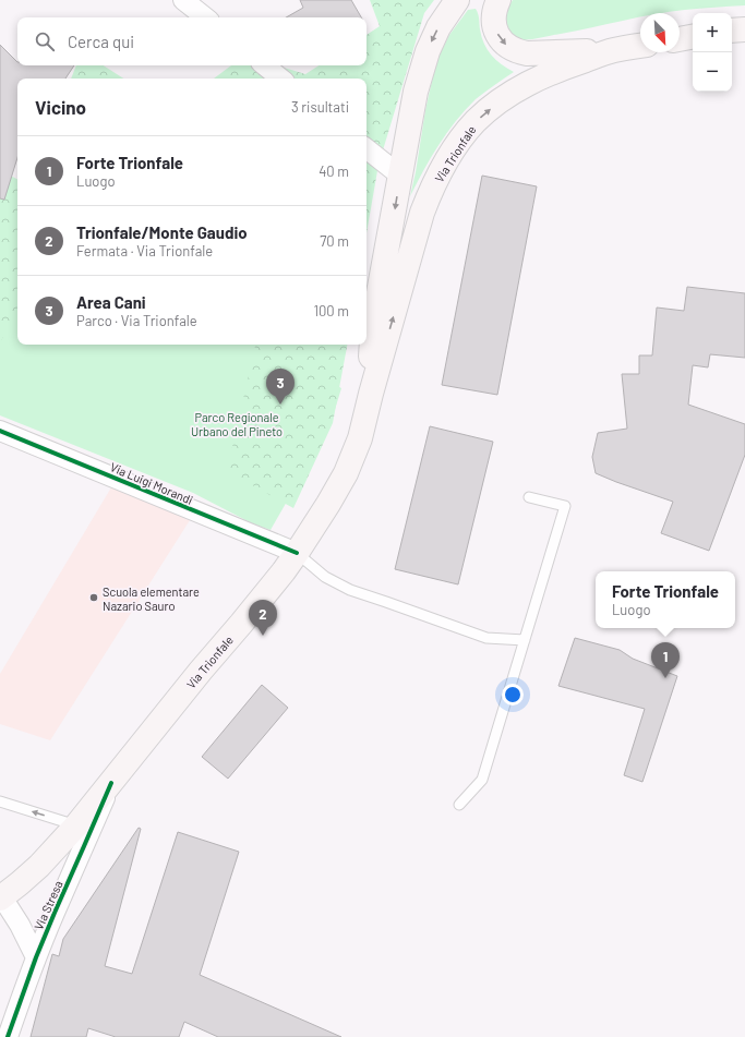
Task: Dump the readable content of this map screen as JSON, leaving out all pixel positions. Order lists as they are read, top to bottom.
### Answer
{
  "streets": {
    "main road": ["Via Trionfale"],
    "street": ["Via Luigi Morandi", "Via Stresa"]
  },
  "crossings": [
    ["Via Trionfale", "Via Luigi Morandi"],
    ["Via Trionfale", "Via Stresa"]
  ],
  "parks": ["Parco Regionale Urbano del Pineto"],
  "places": ["Scuola elementare Nazario Sauro"],
  "north": "bottom right",
  "page": {
    "map_buttons": ["+", "−"],
    "search": "Cerca qui",
    "heading": ["Vicino", "3 risultati"],
    "list": [
      {
        "mark": "1",
        "name": "Forte Trionfale",
        "note": "Luogo",
        "value": "40 m"
      },
      {
        "mark": "2",
        "name": "Trionfale/Monte Gaudio",
        "note": "Fermata · Via Trionfale",
        "value": "70 m"
      },
      {
        "mark": "3",
        "name": "Area Cani",
        "note": "Parco · Via Trionfale",
        "value": "100 m"
      }
    ],
    "pins": ["3", "2", "1"],
    "popup": ["Forte Trionfale", "Luogo"]
  }
}
